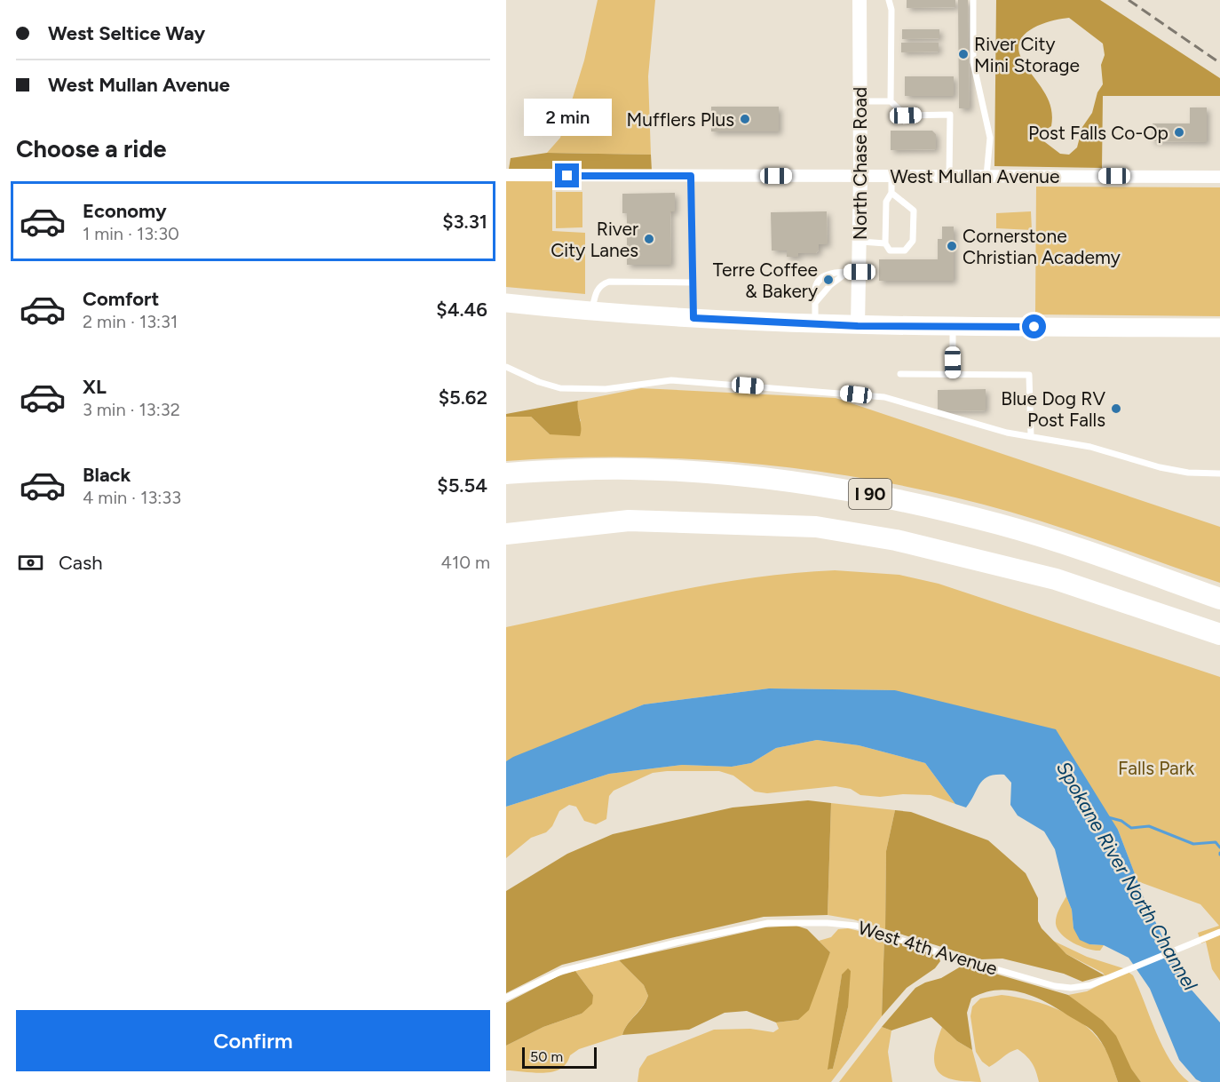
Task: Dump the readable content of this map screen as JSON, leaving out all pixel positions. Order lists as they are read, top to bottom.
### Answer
{
  "streets": {
    "highway": ["I 90"],
    "street": ["North Chase Road", "West Mullan Avenue"],
    "lane": ["West 4th Avenue"]
  },
  "crossings": [
    ["North Chase Road", "West Mullan Avenue"]
  ],
  "water": ["Spokane River North Channel"],
  "parks": ["Falls Park"],
  "places": [
    "River City Mini Storage",
    "Mufflers Plus",
    "Post Falls Co-Op",
    "River City Lanes",
    "Cornerstone Christian Academy",
    "Terre Coffee & Bakery",
    "Blue Dog RV Post Falls"
  ],
  "scale_bar": "50 m",
  "page": {
    "banner": ["West Seltice Way", "West Mullan Avenue"],
    "bubble": "2 min",
    "heading": "Choose a ride",
    "list": [
      {
        "name": "Economy",
        "note": "1 min · 13:30",
        "value": "$3.31"
      },
      {
        "name": "Comfort",
        "note": "2 min · 13:31",
        "value": "$4.46"
      },
      {
        "name": "XL",
        "note": "3 min · 13:32",
        "value": "$5.62"
      },
      {
        "name": "Black",
        "note": "4 min · 13:33",
        "value": "$5.54"
      }
    ],
    "pay": ["Cash", "410 m"],
    "buttons": "Confirm",
    "scale": "50 m"
  }
}
